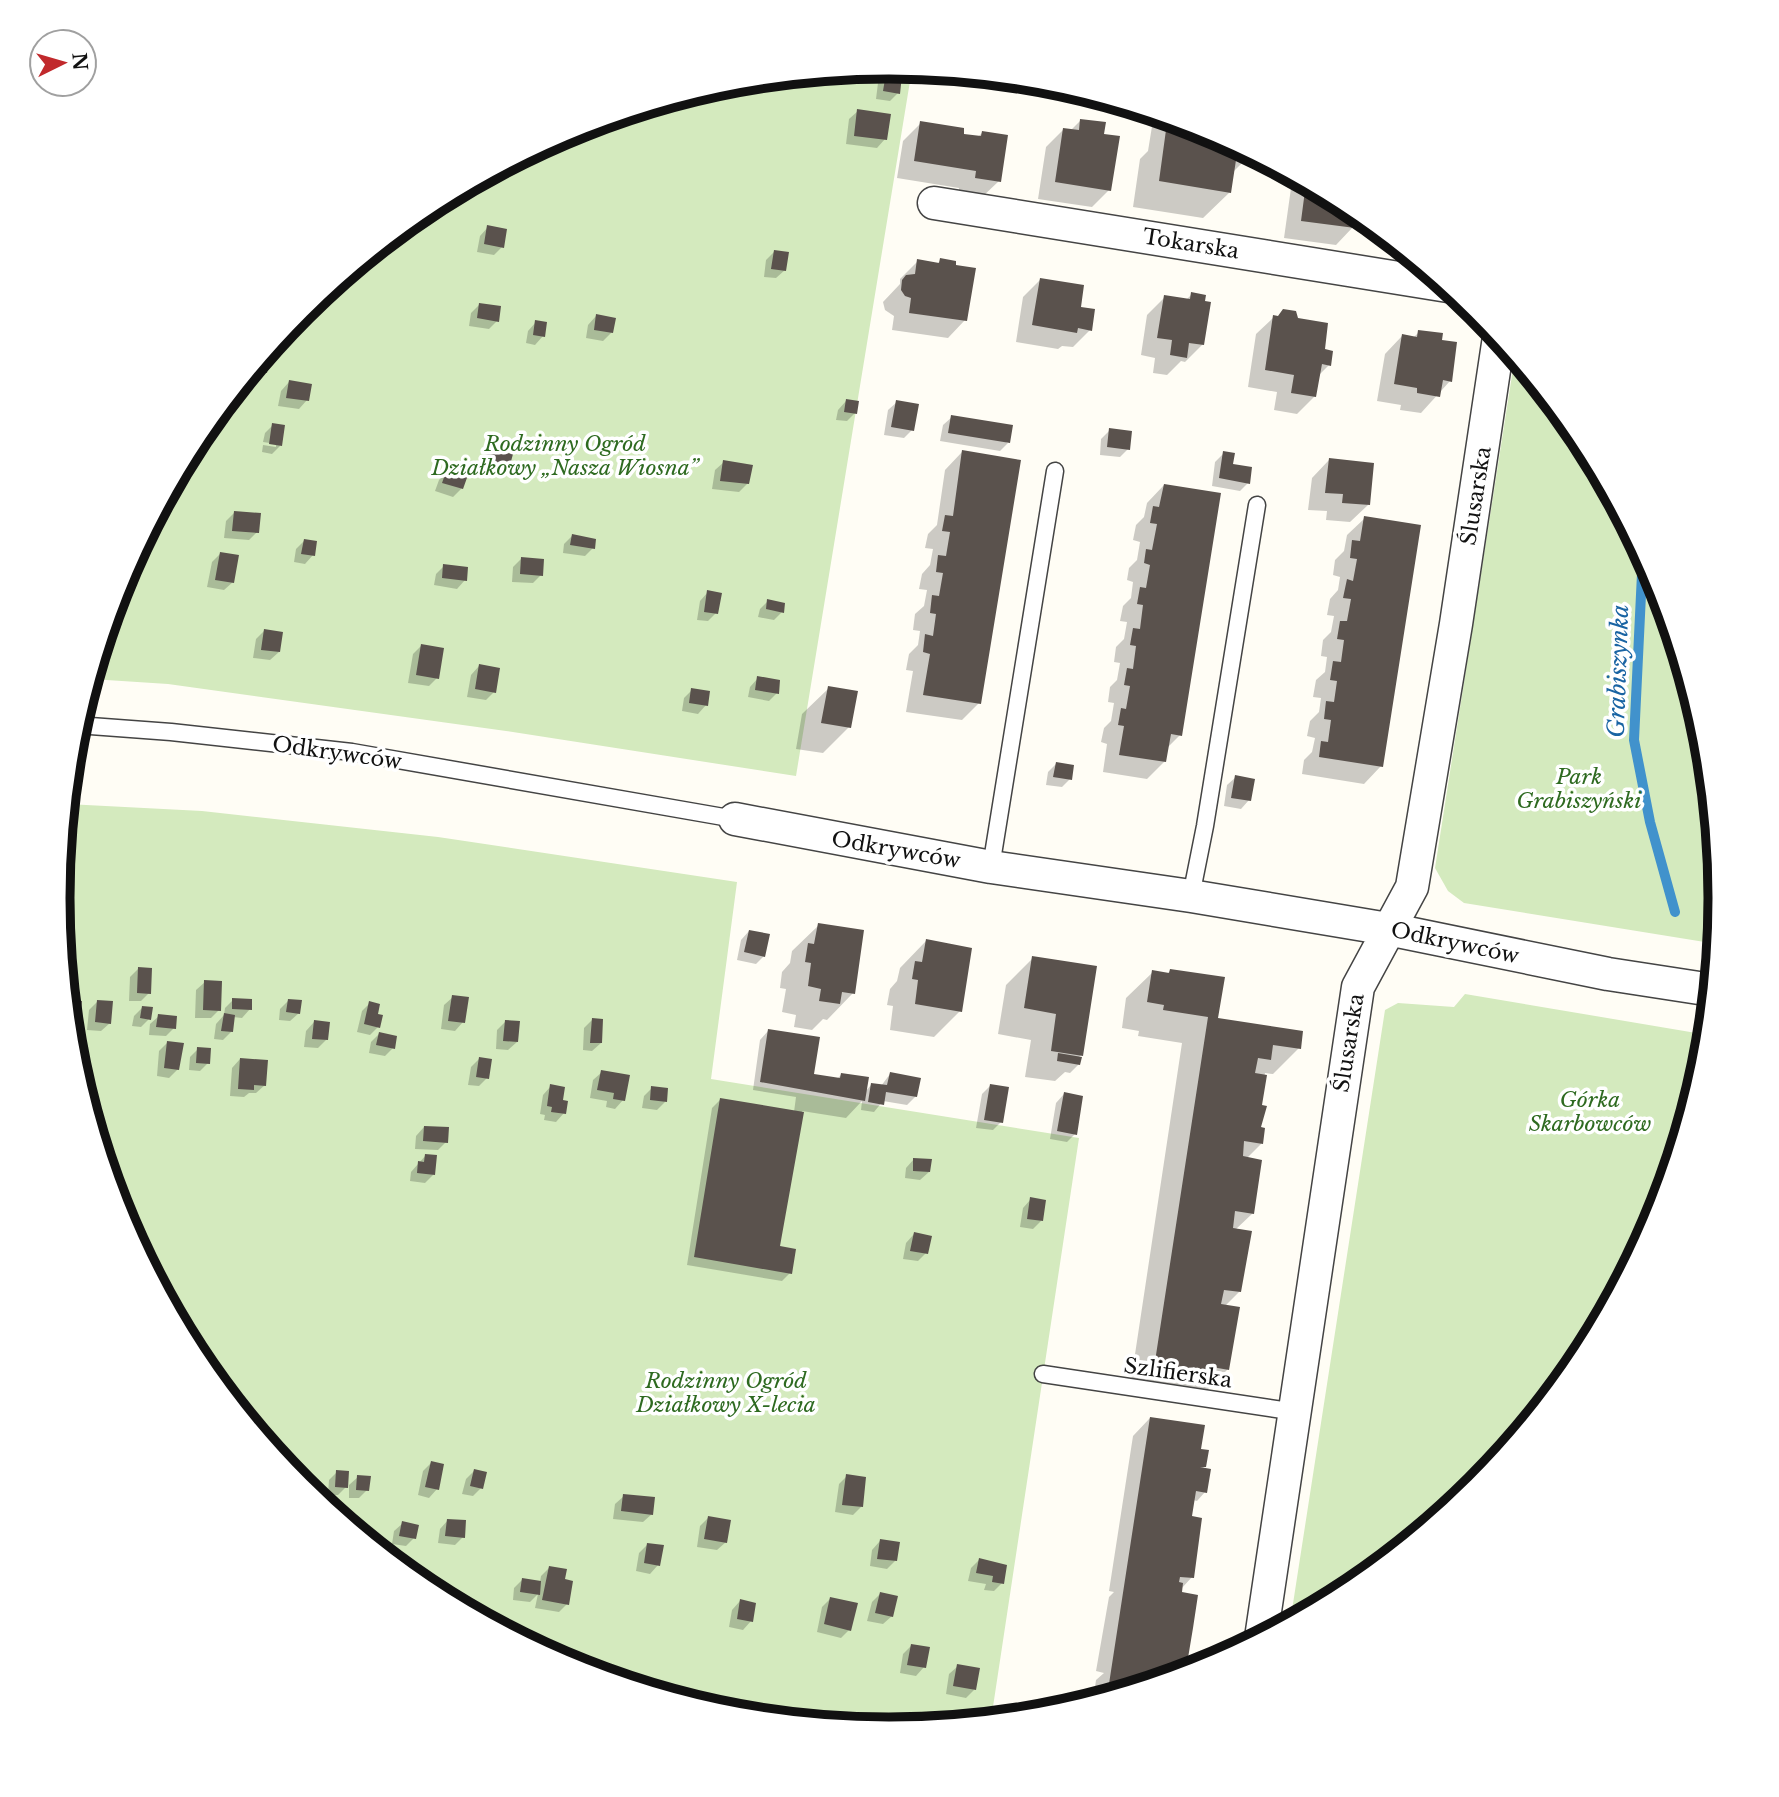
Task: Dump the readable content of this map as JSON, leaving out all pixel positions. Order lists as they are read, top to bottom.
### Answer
{
  "streets": {
    "street": ["Tokarska", "Ślusarska", "Odkrywców"],
    "lane": ["Szlifierska"]
  },
  "crossings": [
    ["Ślusarska", "Odkrywców"],
    ["Ślusarska", "Szlifierska"]
  ],
  "water": ["Grabiszynka"],
  "parks": [
    "Rodzinny Ogród Działkowy „Nasza Wiosna”",
    "Park Grabiszyński",
    "Górka Skarbowców",
    "Rodzinny Ogród Działkowy X-lecia"
  ],
  "north": "right"
}
